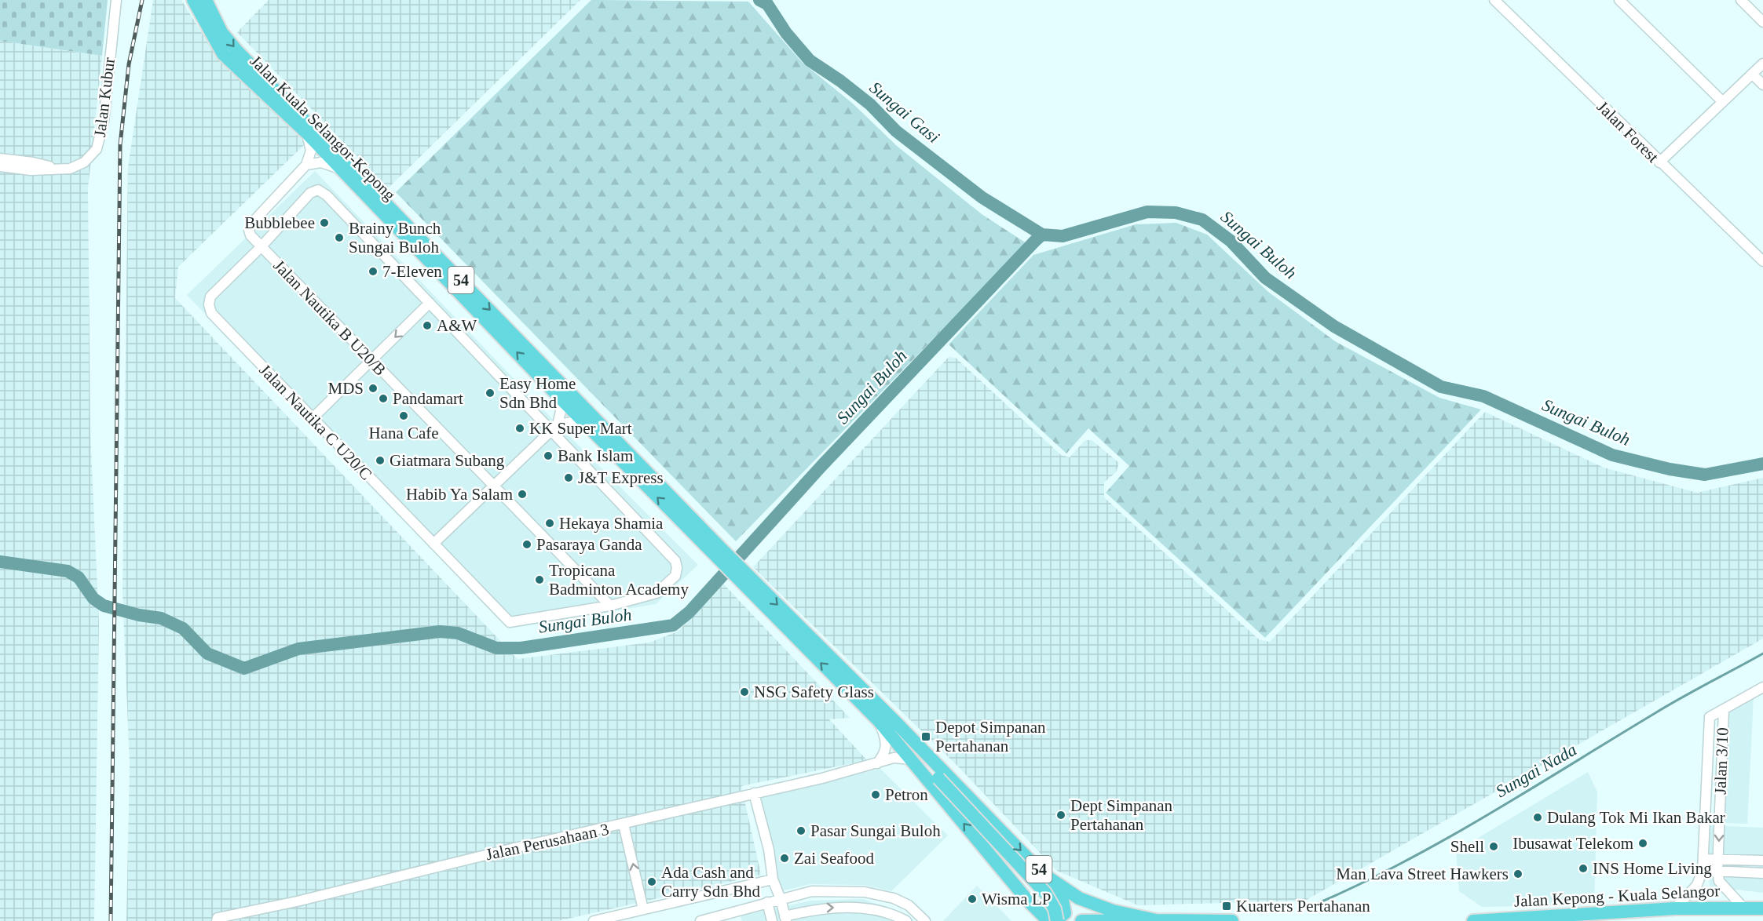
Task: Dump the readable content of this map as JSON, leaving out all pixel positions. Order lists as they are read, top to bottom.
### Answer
{
  "streets": {
    "highway": ["Jalan Kuala Selangor-Kepong", "54", "Jalan Kepong - Kuala Selangor"],
    "street": [
      "Jalan Kubur",
      "Jalan Forest",
      "Jalan Nautika B U20/B",
      "Jalan Nautika C U20/C",
      "Jalan 3/10",
      "Jalan Perusahaan 3"
    ]
  },
  "crossings": [
    ["Jalan Kuala Selangor-Kepong", "54"],
    ["54", "Jalan Perusahaan 3"],
    ["Jalan Nautika B U20/B", "Jalan Nautika C U20/C"],
    ["Jalan 3/10", "Jalan Kepong - Kuala Selangor"]
  ],
  "water": ["Sungai Gasi", "Sungai Buloh", "Sungai Nada"],
  "places": {
    "other": [
      "Bubblebee",
      "Brainy Bunch Sungai Buloh",
      "7-Eleven",
      "A&W",
      "MDS",
      "Easy Home Sdn Bhd",
      "Pandamart",
      "Hana Cafe",
      "KK Super Mart",
      "Bank Islam",
      "Giatmara Subang",
      "J&T Express",
      "Habib Ya Salam",
      "Hekaya Shamia",
      "Pasaraya Ganda",
      "Tropicana Badminton Academy",
      "NSG Safety Glass",
      "Petron",
      "Dept Simpanan Pertahanan",
      "Dulang Tok Mi Ikan Bakar",
      "Pasar Sungai Buloh",
      "Ibusawat Telekom",
      "Shell",
      "Zai Seafood",
      "INS Home Living",
      "Man Lava Street Hawkers",
      "Ada Cash and Carry Sdn Bhd",
      "Wisma LP"
    ],
    "transit": ["Depot Simpanan Pertahanan", "Kuarters Pertahanan"]
  }
}
